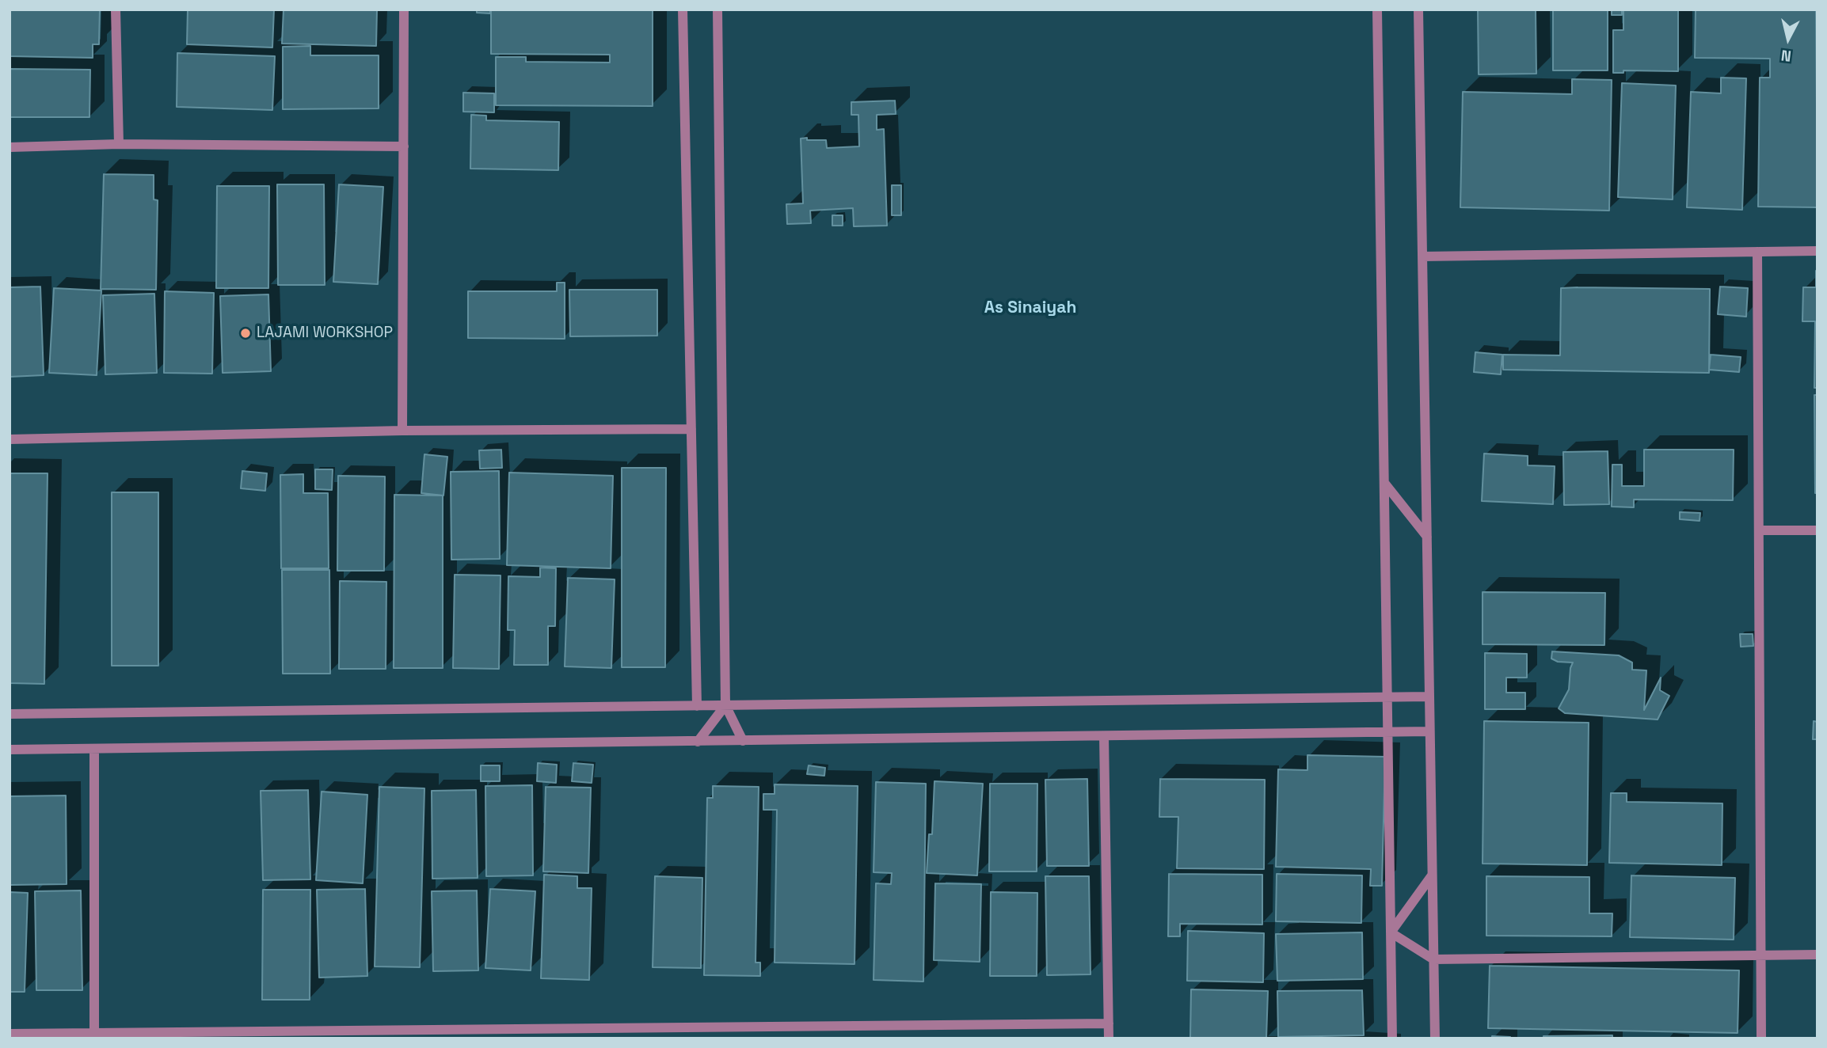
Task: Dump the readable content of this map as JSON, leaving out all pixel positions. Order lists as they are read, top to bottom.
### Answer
{
  "districts": ["As Sinaiyah"],
  "places": ["LAJAMI WORKSHOP"],
  "north": "bottom"
}
